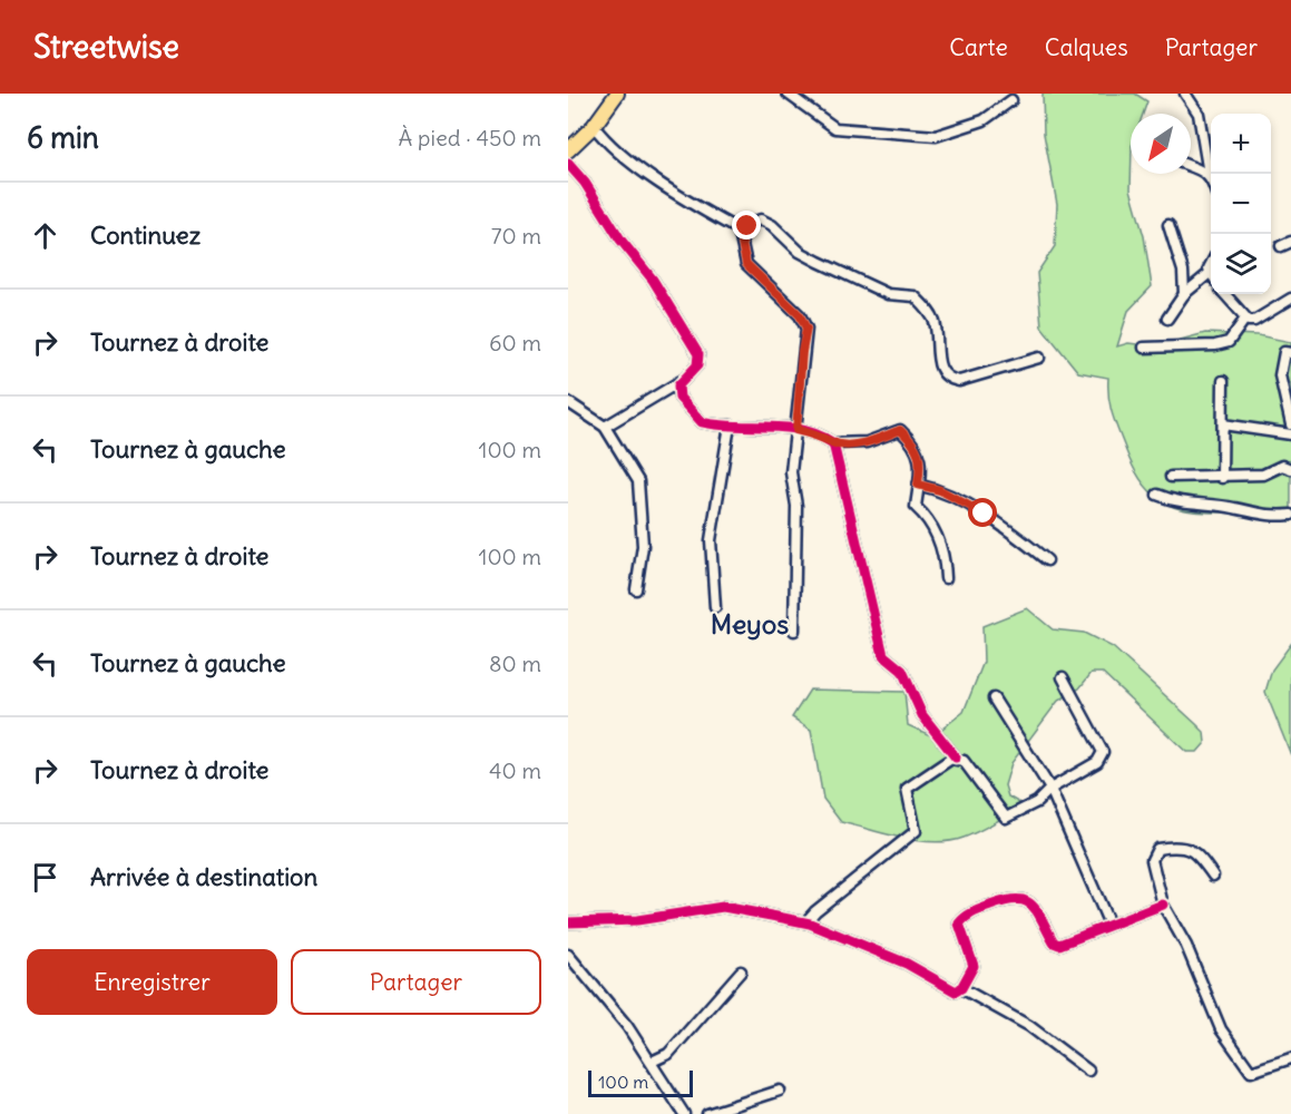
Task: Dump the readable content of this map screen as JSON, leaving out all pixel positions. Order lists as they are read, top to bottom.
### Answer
{
  "districts": ["Meyos"],
  "scale_bar": "100 m",
  "north": "bottom left",
  "page": {
    "header": "Streetwise",
    "nav": ["Carte", "Calques", "Partager"],
    "heading": ["6 min", "À pied · 450 m"],
    "map_buttons": ["+", "−"],
    "list": [
      ["Continuez", "70 m"],
      ["Tournez à droite", "60 m"],
      ["Tournez à gauche", "100 m"],
      ["Tournez à droite", "100 m"],
      ["Tournez à gauche", "80 m"],
      ["Tournez à droite", "40 m"],
      "Arrivée à destination"
    ],
    "buttons": ["Enregistrer", "Partager"],
    "scale": "100 m"
  }
}
